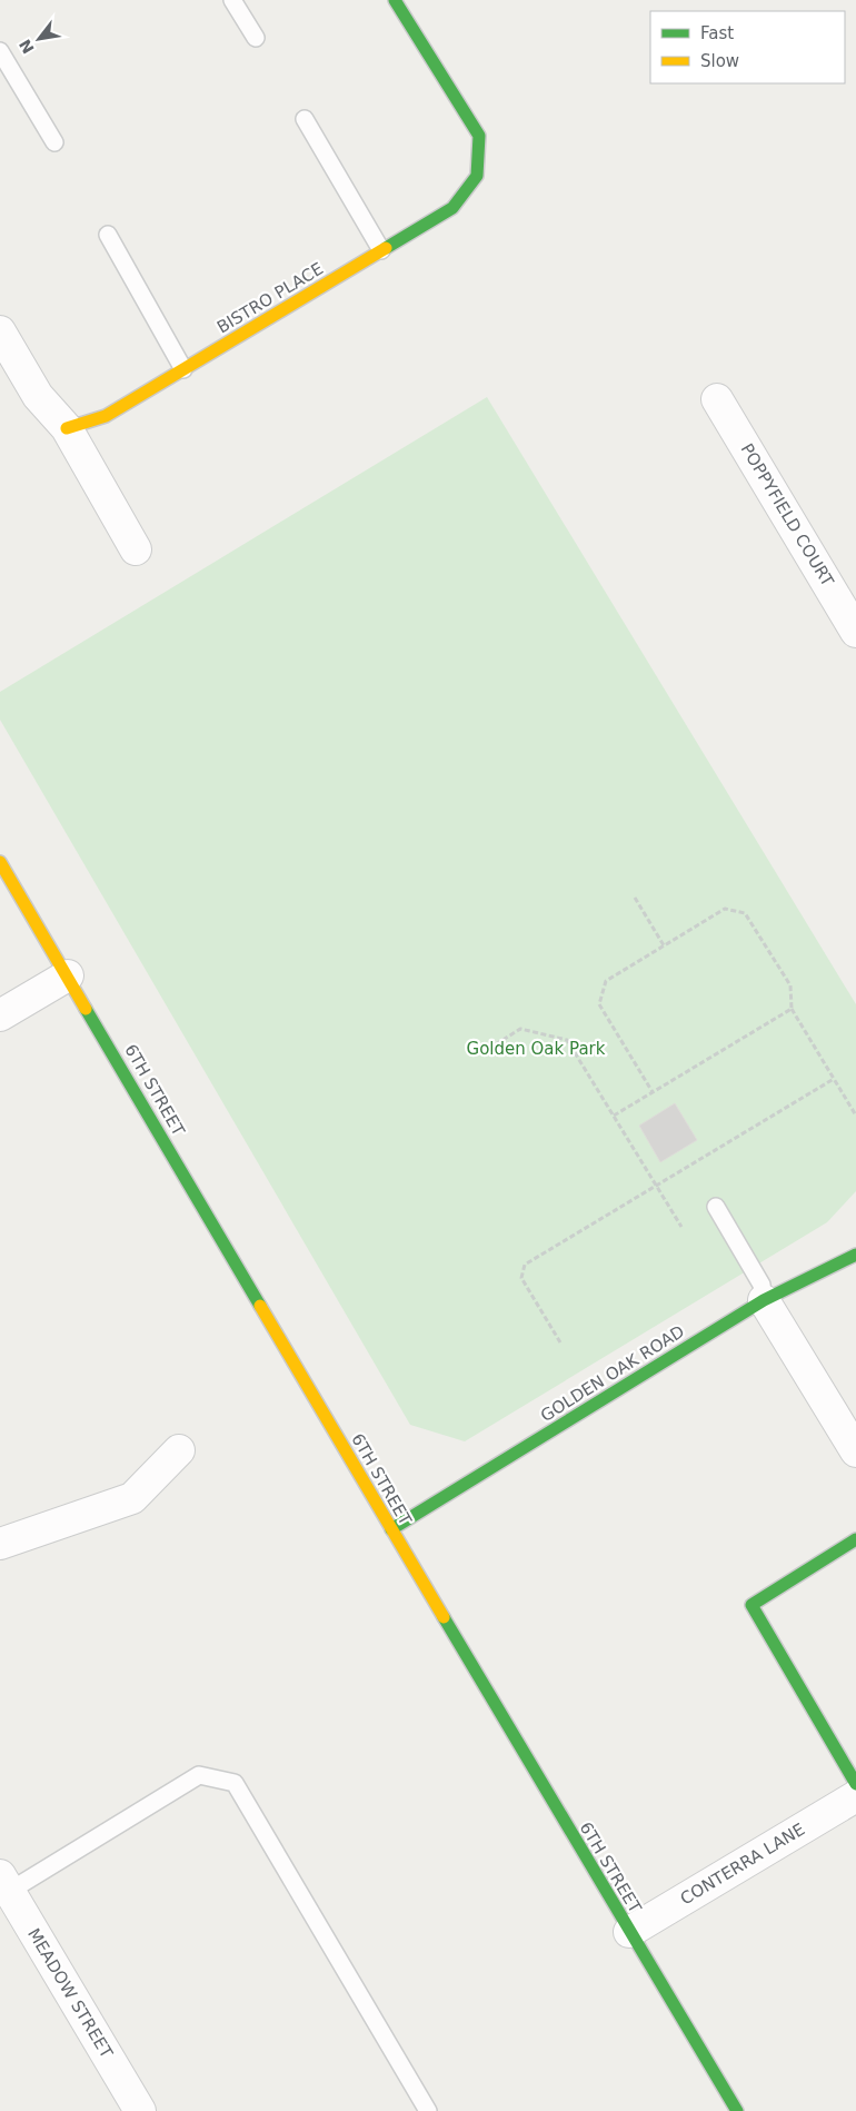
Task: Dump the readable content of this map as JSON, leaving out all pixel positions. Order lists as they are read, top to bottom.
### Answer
{
  "streets": {
    "street": [
      "BISTRO PLACE",
      "POPPYFIELD COURT",
      "6TH STREET",
      "GOLDEN OAK ROAD",
      "CONTERRA LANE",
      "MEADOW STREET"
    ]
  },
  "crossings": [
    ["6TH STREET", "GOLDEN OAK ROAD"],
    ["6TH STREET", "CONTERRA LANE"]
  ],
  "parks": ["Golden Oak Park"],
  "legend": ["Fast", "Slow"],
  "north": "bottom left"
}
